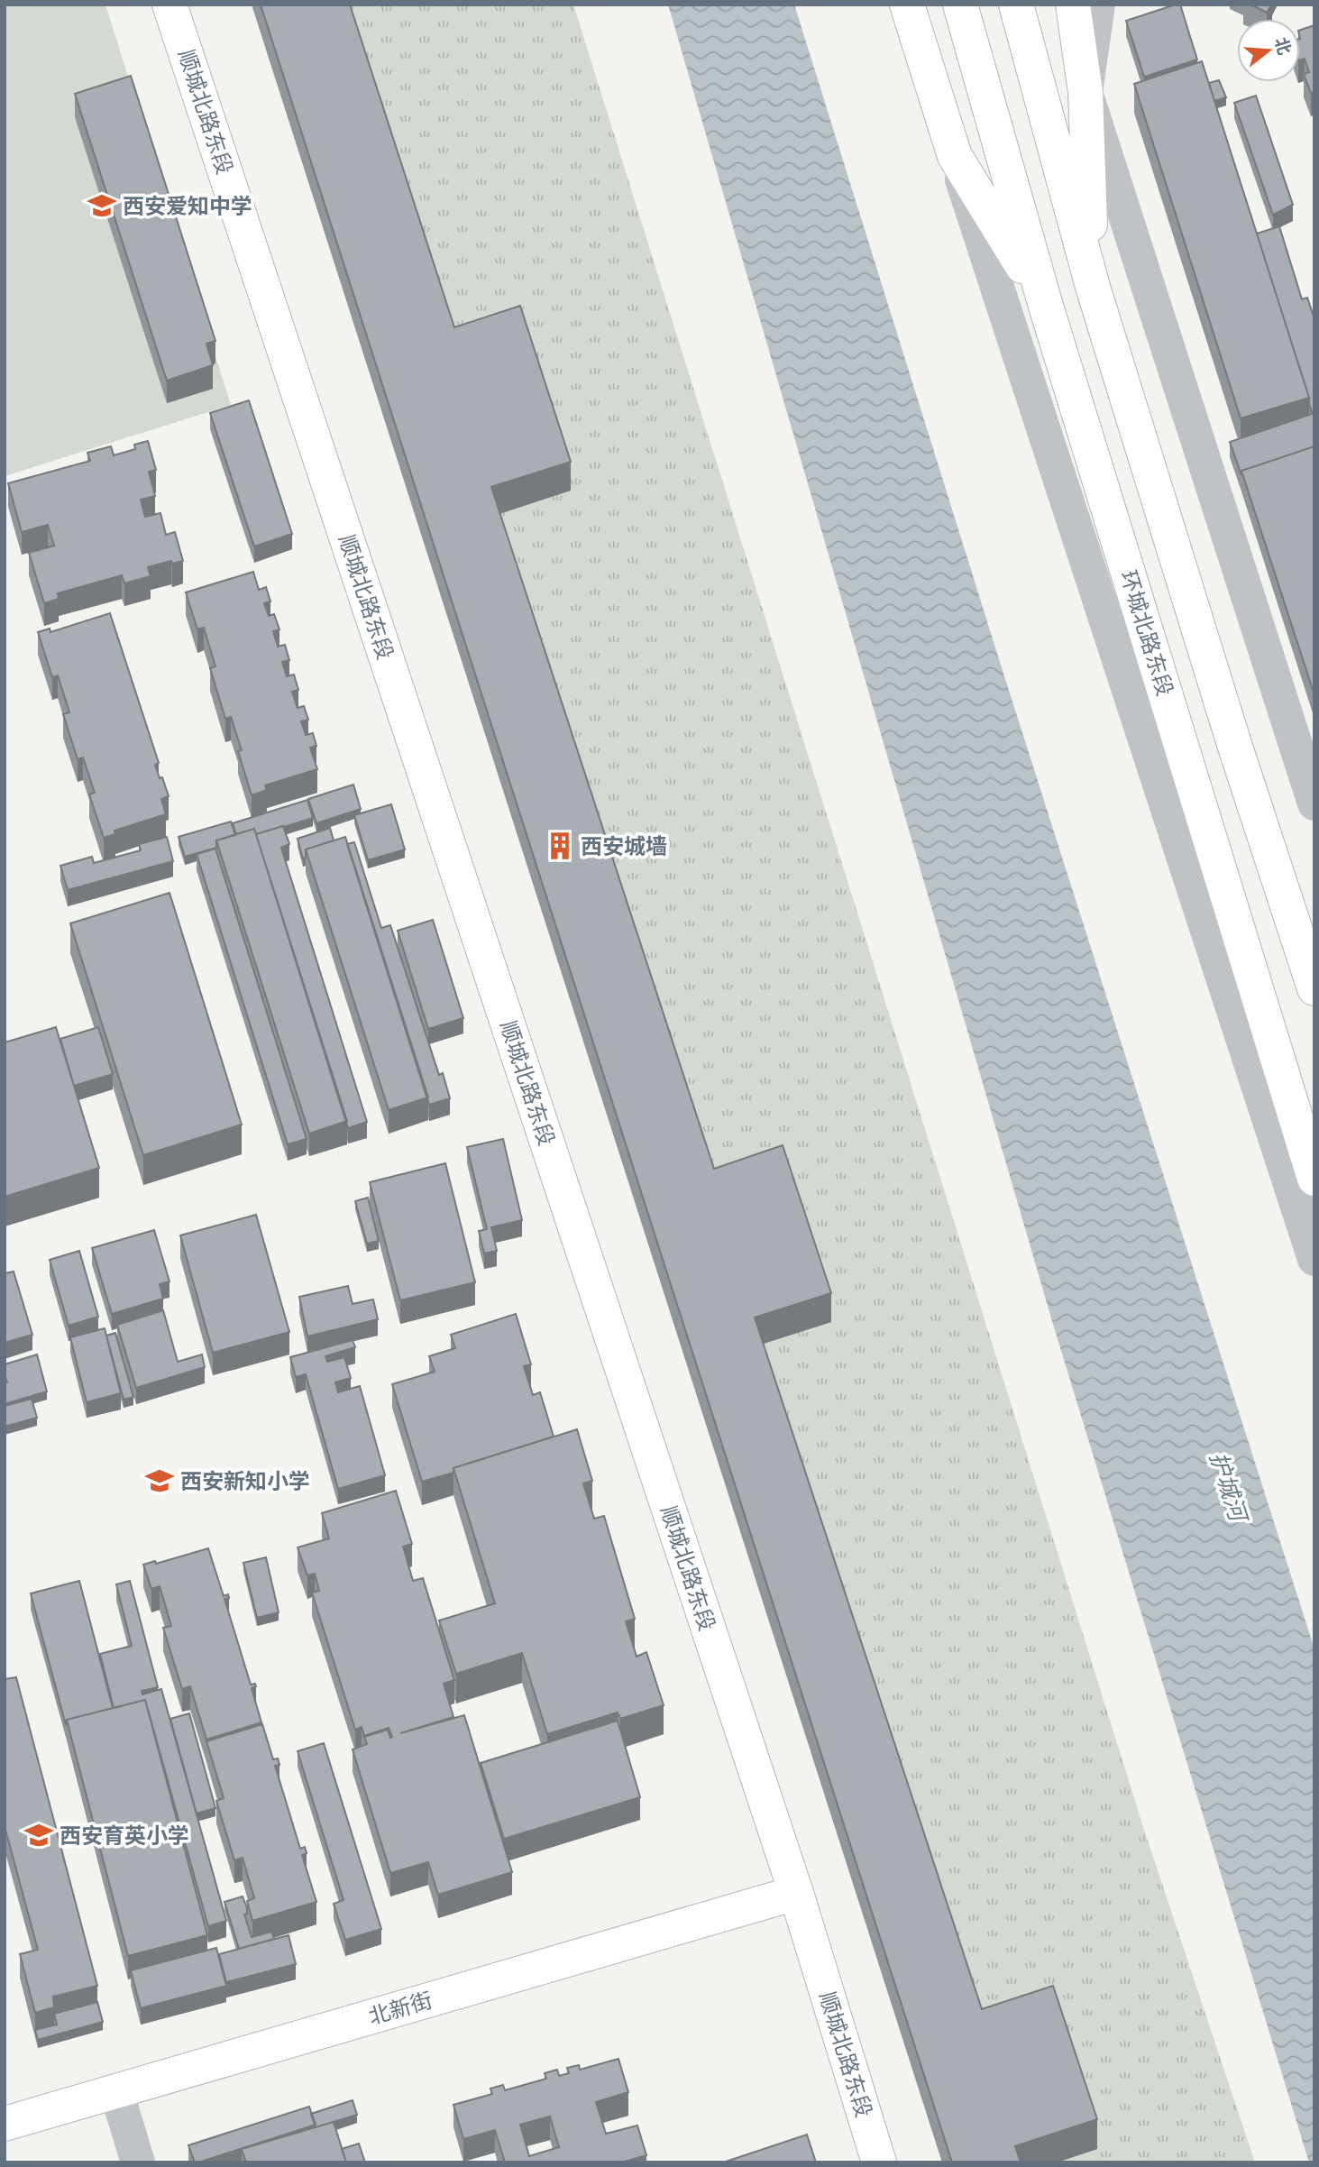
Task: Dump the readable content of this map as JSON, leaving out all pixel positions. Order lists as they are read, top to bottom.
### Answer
{
  "streets": {
    "street": ["顺城北路东段", "环城北路东段", "北新街"]
  },
  "crossings": [
    ["顺城北路东段", "北新街"]
  ],
  "water": ["护城河"],
  "places": {
    "school or university": ["西安爱知中学", "西安新知小学", "西安育英小学"],
    "building": ["西安城墙"]
  },
  "north": "right"
}
